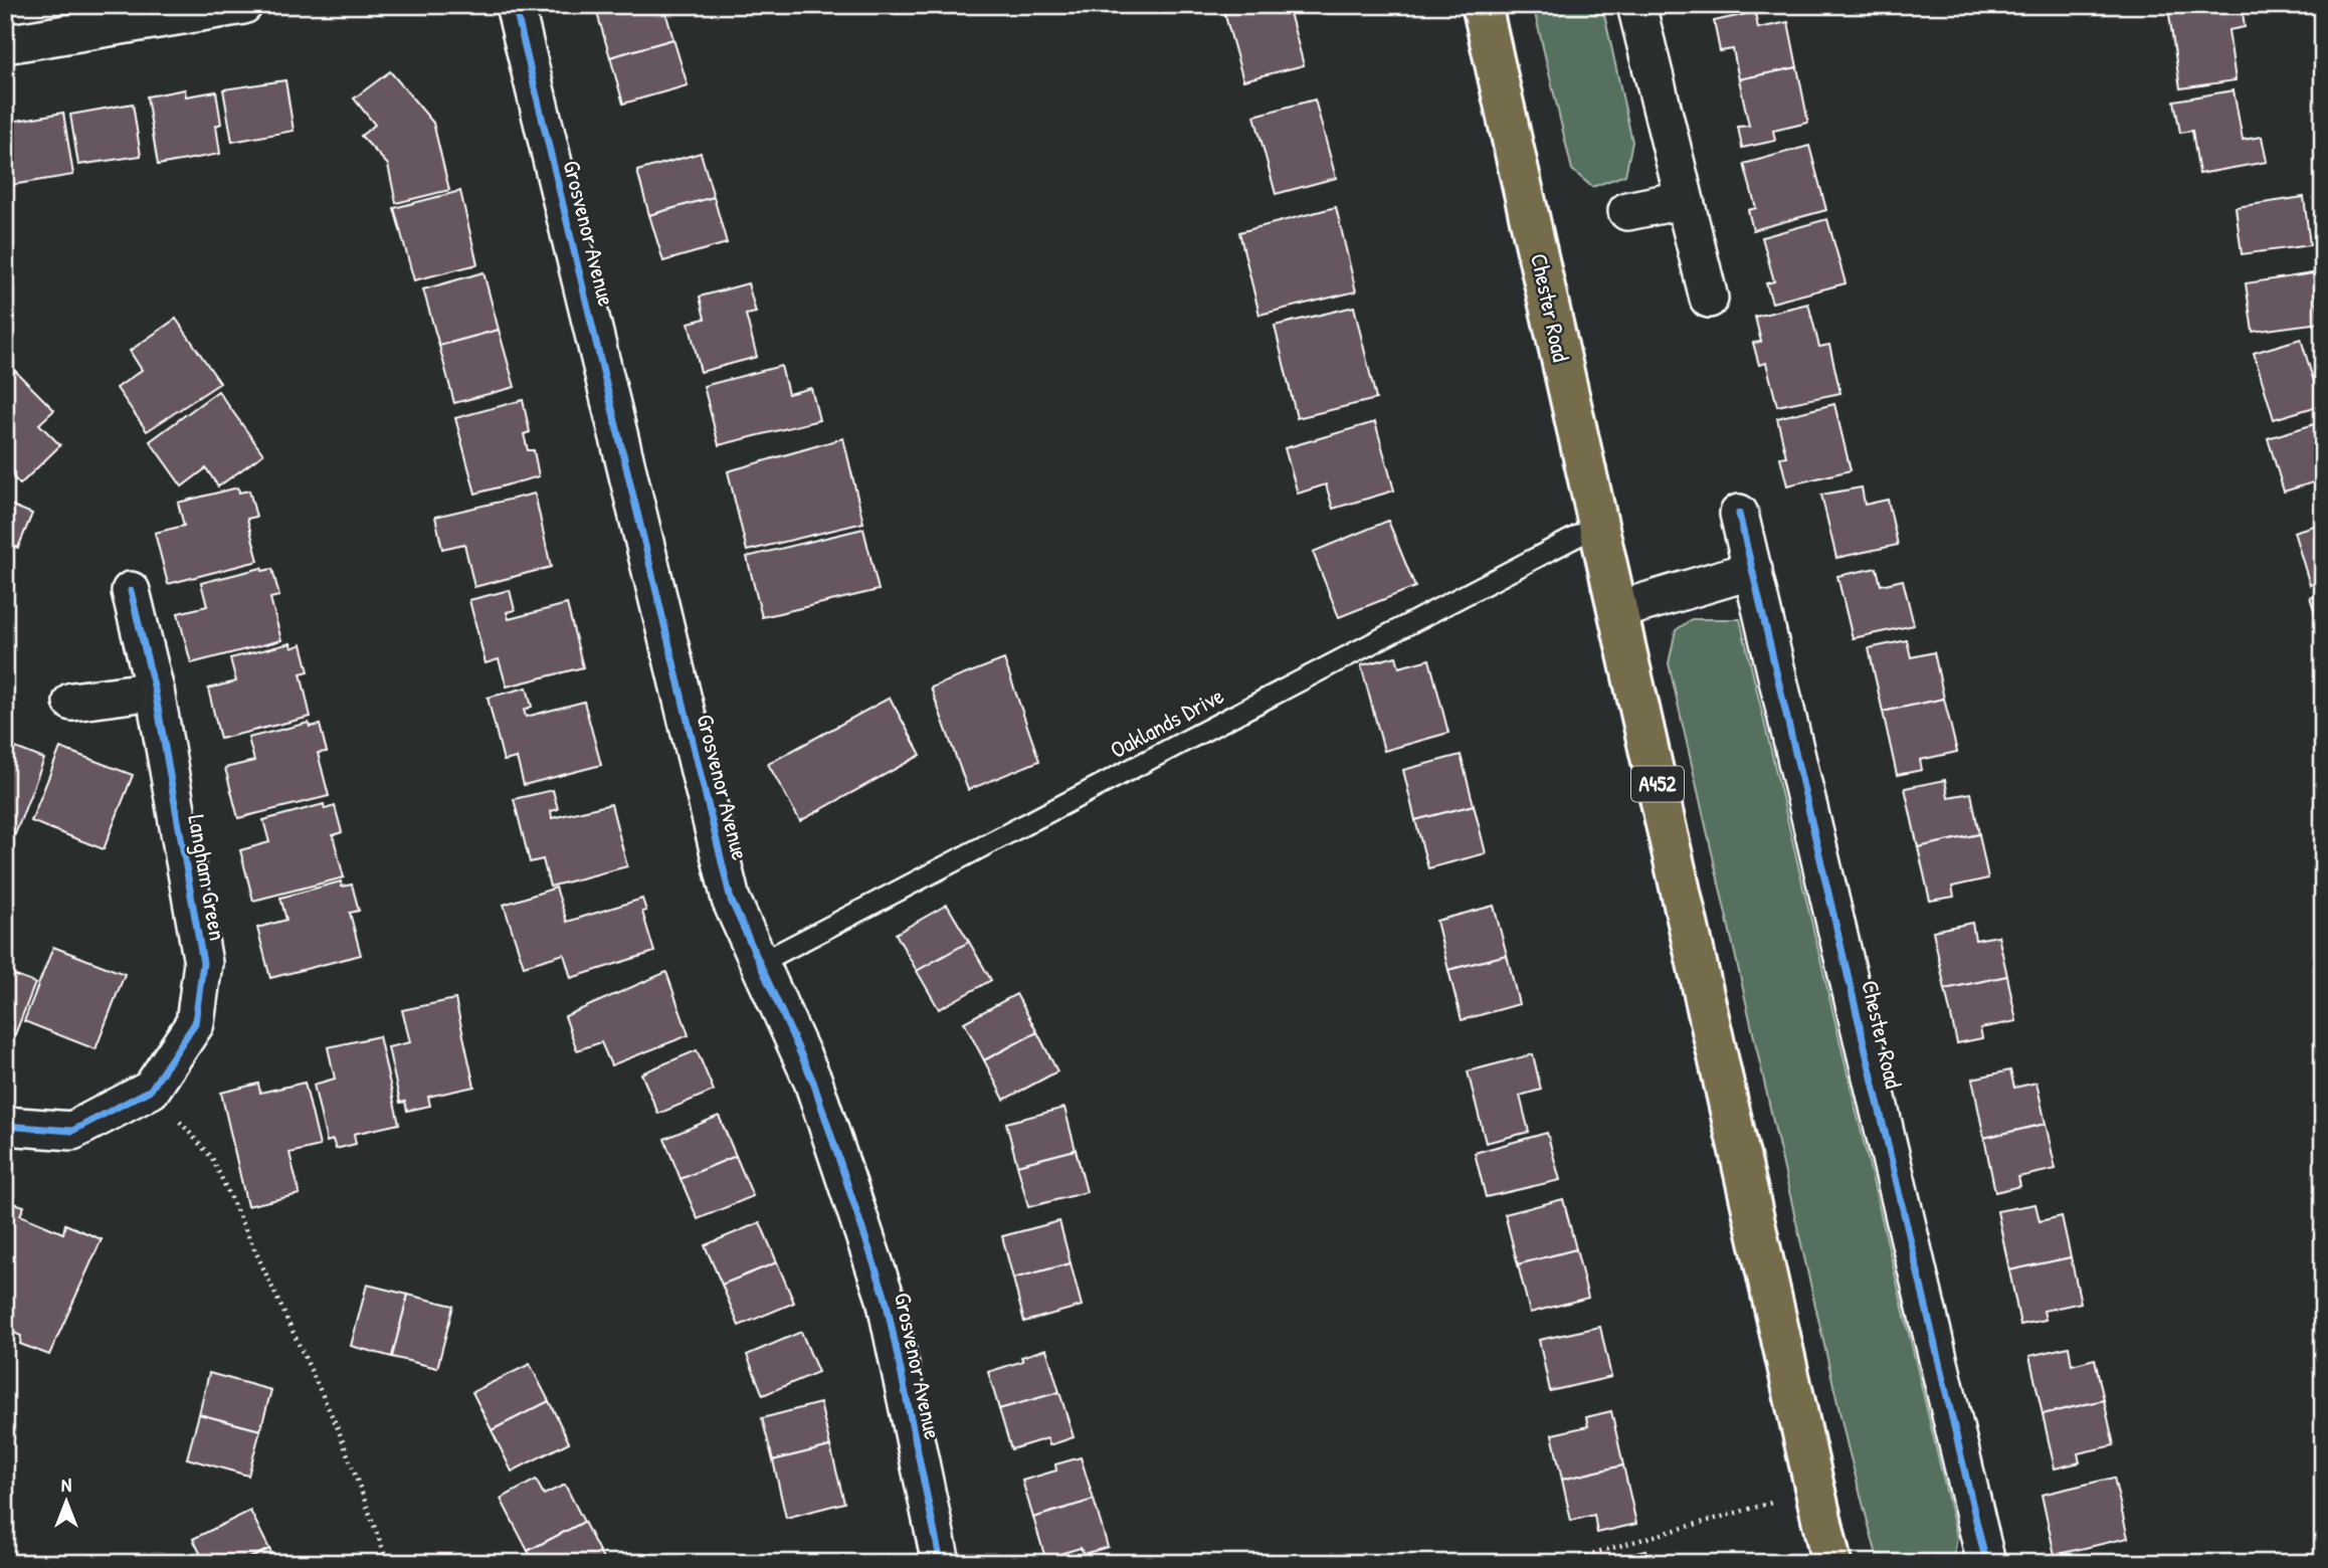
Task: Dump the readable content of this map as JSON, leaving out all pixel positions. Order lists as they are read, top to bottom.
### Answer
{
  "streets": {
    "highway": ["Chester Road", "A452"],
    "street": ["Grosvenor Avenue", "Langham Green"],
    "lane": ["Oaklands Drive"]
  },
  "crossings": [
    ["Grosvenor Avenue", "Oaklands Drive"],
    ["Chester Road", "Oaklands Drive"]
  ],
  "north": "top"
}
